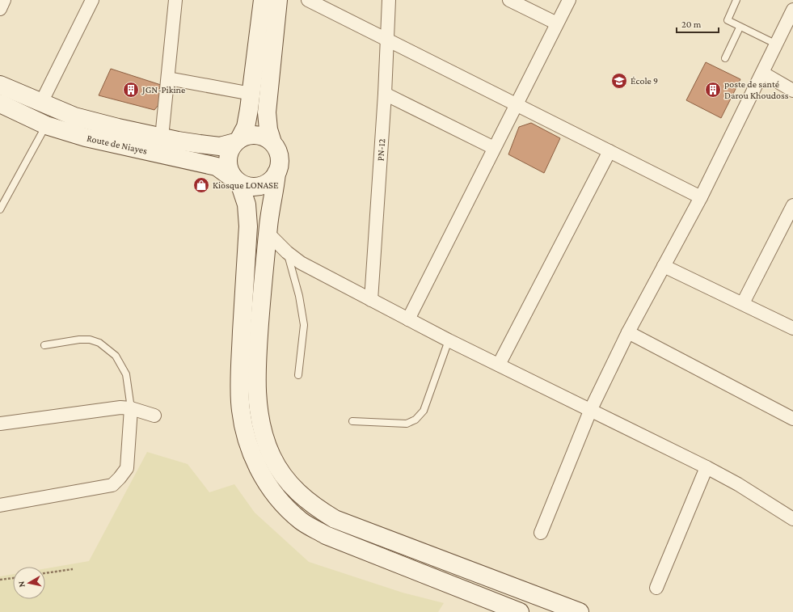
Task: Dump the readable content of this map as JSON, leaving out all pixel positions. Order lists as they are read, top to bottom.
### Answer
{
  "streets": {
    "main road": ["Route de Niayes"],
    "street": ["PN-12"]
  },
  "places": {
    "school or university": ["École 9"],
    "building": ["JGN-Pikine", "poste de santé Darou Khoudoss"],
    "shop": ["Kiosque LONASE"]
  },
  "scale_bar": "20 m",
  "north": "left"
}
